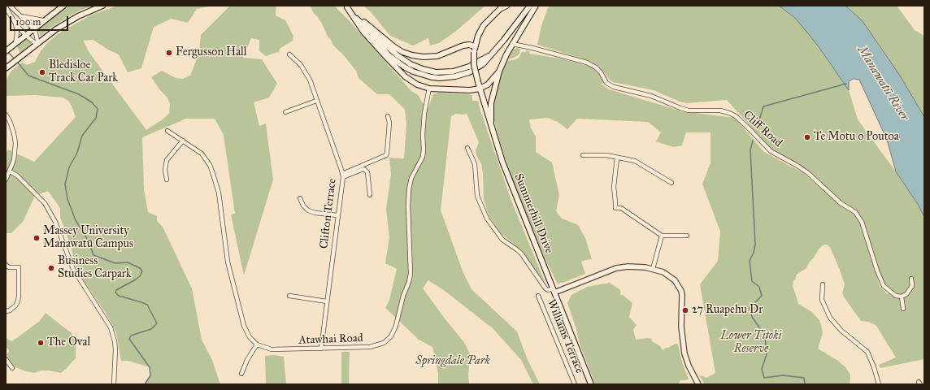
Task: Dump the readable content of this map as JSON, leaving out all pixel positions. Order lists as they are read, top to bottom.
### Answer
{
  "streets": {
    "main road": ["Summerhill Drive"],
    "street": [
      "Cliff Road",
      "Clifton Terrace",
      "Williams Terrace",
      "Atawhai Road"
    ]
  },
  "crossings": [
    ["Clifton Terrace", "Atawhai Road"]
  ],
  "water": ["Manawatū River"],
  "parks": ["Lower Titoki Reserve", "Springdale Park"],
  "places": [
    "Fergusson Hall",
    "Bledisloe Track Car Park",
    "Te Motu o Poutoa",
    "Massey University Manawatū Campus",
    "Business Studies Carpark",
    "27 Ruapehu Dr",
    "The Oval"
  ],
  "scale_bar": "100 m"
}
